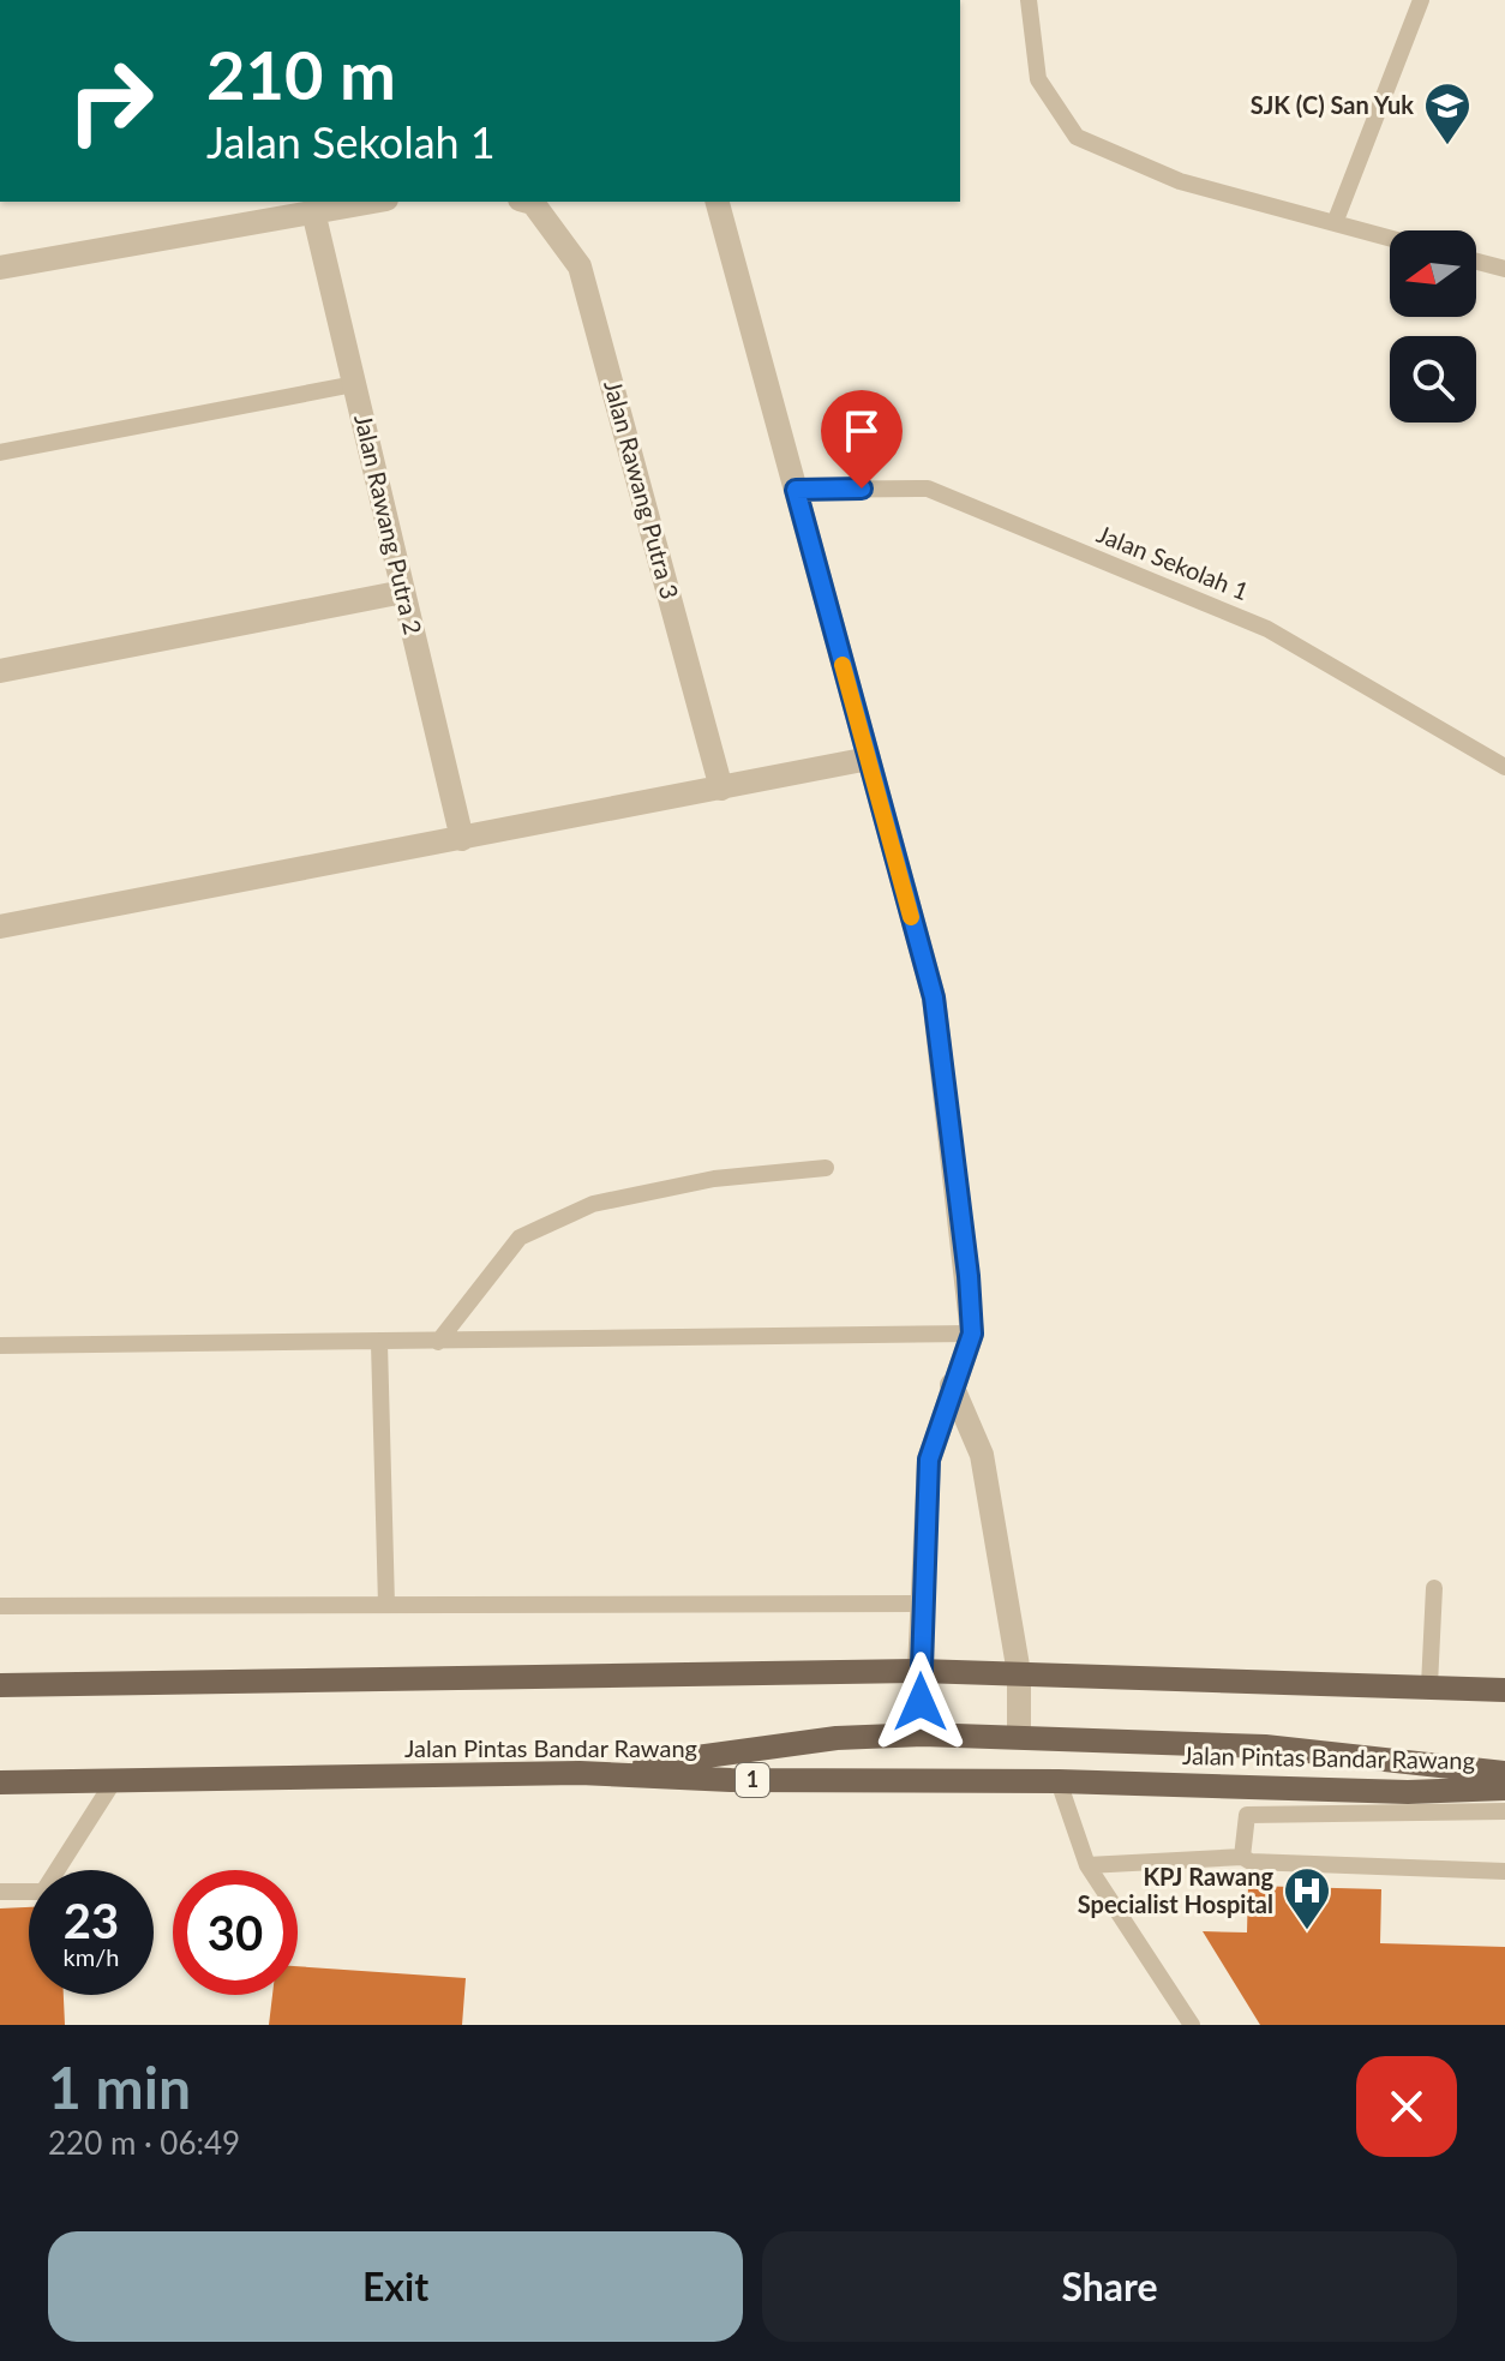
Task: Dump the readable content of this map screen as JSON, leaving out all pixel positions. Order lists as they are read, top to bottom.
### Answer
{
  "streets": {
    "main road": ["Jalan Pintas Bandar Rawang", "1"],
    "street": ["Jalan Rawang Putra 3", "Jalan Rawang Putra 2"],
    "lane": ["Jalan Sekolah 1"]
  },
  "places": {
    "school or university": ["SJK (C) San Yuk"],
    "hospital": ["KPJ Rawang Specialist Hospital"]
  },
  "north": "left",
  "page": {
    "turn": ["210 m", "Jalan Sekolah 1"],
    "speed": "23 km/h",
    "limit": "30",
    "heading": ["1 min", "220 m · 06:49"],
    "buttons": ["Exit", "Share"]
  }
}
